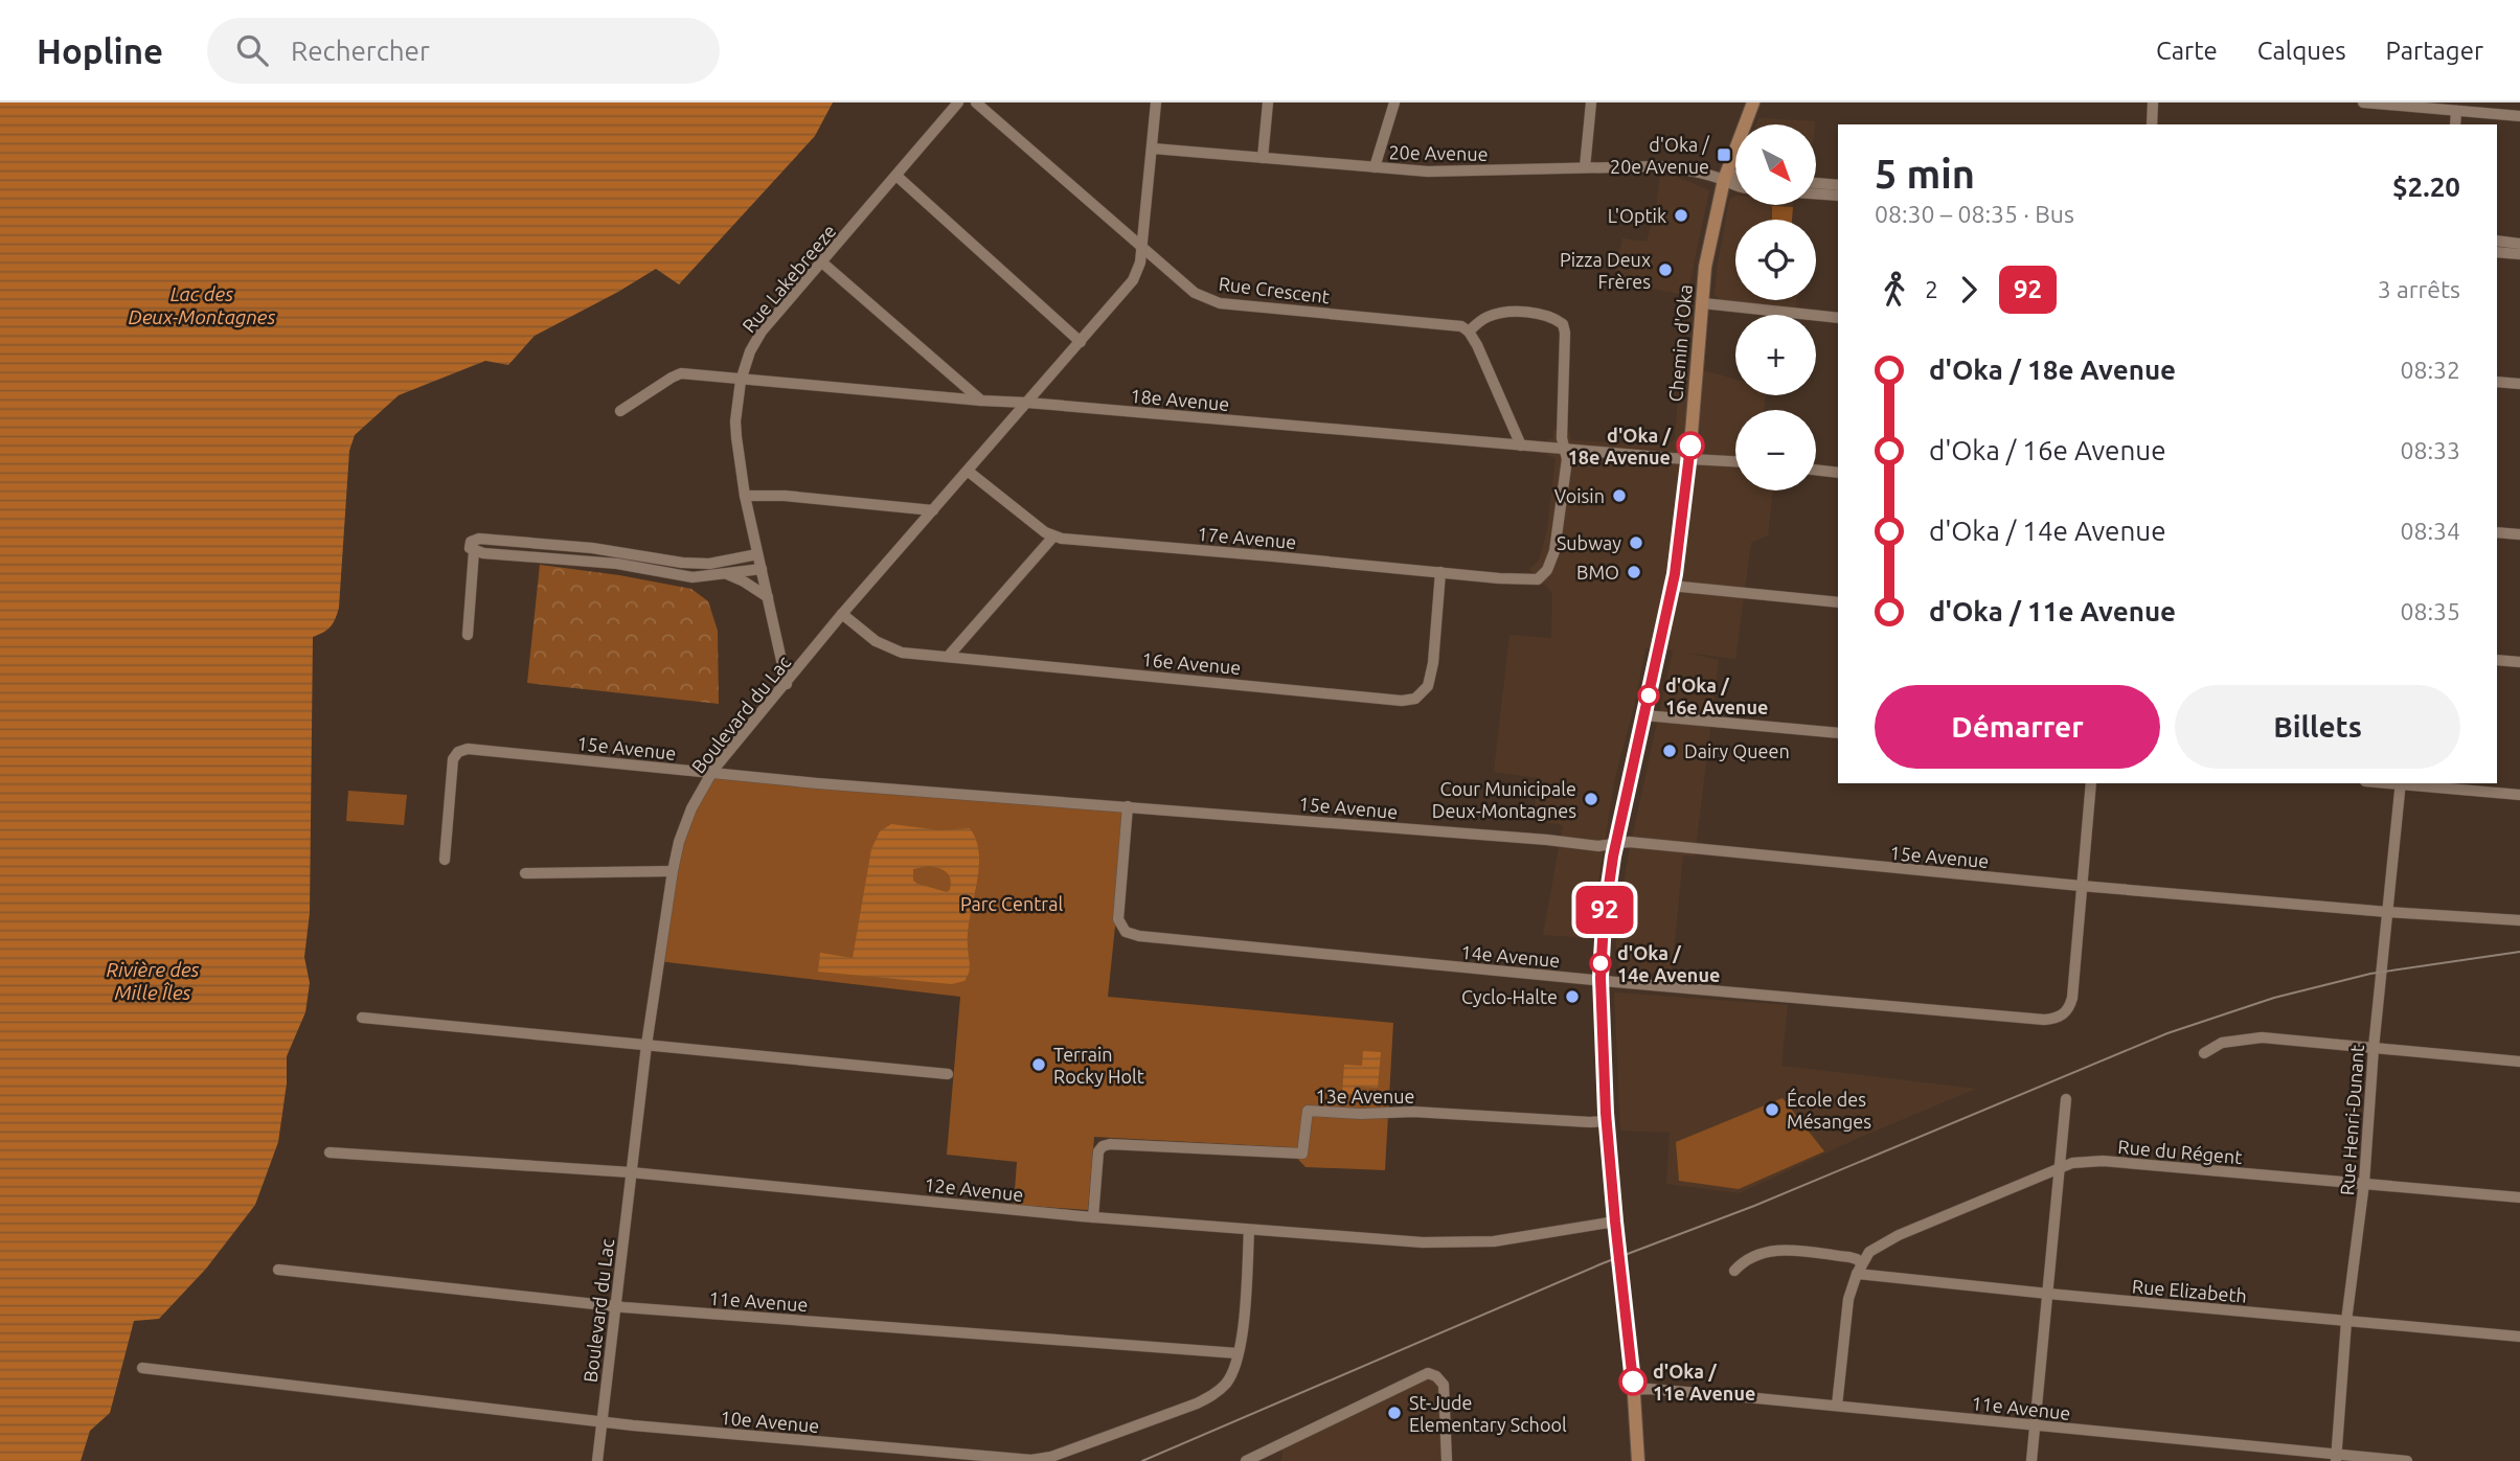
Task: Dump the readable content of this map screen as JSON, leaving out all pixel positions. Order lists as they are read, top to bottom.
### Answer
{
  "streets": {
    "main road": ["Chemin d'Oka"],
    "street": [
      "20e Avenue",
      "Rue Lakebreeze",
      "Rue Crescent",
      "18e Avenue",
      "17e Avenue",
      "16e Avenue",
      "Boulevard du Lac",
      "15e Avenue",
      "14e Avenue",
      "13e Avenue",
      "Rue Henri-Dunant",
      "Rue du Régent",
      "12e Avenue",
      "Rue Elizabeth",
      "11e Avenue",
      "10e Avenue"
    ]
  },
  "crossings": [
    ["20e Avenue", "Chemin d'Oka"],
    ["20e Avenue", "Boulevard du Lac"],
    ["Rue Lakebreeze", "18e Avenue"],
    ["Rue Lakebreeze", "Boulevard du Lac"],
    ["Rue Crescent", "Boulevard du Lac"],
    ["Chemin d'Oka", "18e Avenue"],
    ["Chemin d'Oka", "15e Avenue"],
    ["Chemin d'Oka", "14e Avenue"],
    ["Chemin d'Oka", "13e Avenue"],
    ["Chemin d'Oka", "12e Avenue"],
    ["Chemin d'Oka", "11e Avenue"],
    ["18e Avenue", "17e Avenue"],
    ["18e Avenue", "Boulevard du Lac"],
    ["17e Avenue", "16e Avenue"],
    ["16e Avenue", "Boulevard du Lac"],
    ["Boulevard du Lac", "15e Avenue"],
    ["Boulevard du Lac", "12e Avenue"],
    ["Boulevard du Lac", "11e Avenue"],
    ["Boulevard du Lac", "10e Avenue"],
    ["15e Avenue", "14e Avenue"],
    ["15e Avenue", "Rue Henri-Dunant"],
    ["13e Avenue", "12e Avenue"],
    ["Rue Henri-Dunant", "Rue du Régent"],
    ["Rue Henri-Dunant", "Rue Elizabeth"],
    ["Rue Henri-Dunant", "11e Avenue"],
    ["Rue du Régent", "Rue Elizabeth"],
    ["12e Avenue", "10e Avenue"],
    ["11e Avenue", "10e Avenue"]
  ],
  "water": ["Lac des Deux-Montagnes", "Rivière des Mille Îles"],
  "parks": ["Parc Central"],
  "places": {
    "transit": ["d'Oka / 20e Avenue"],
    "other": [
      "L'Optik",
      "Pizza Deux Frères",
      "d'Oka / 18e Avenue",
      "Voisin",
      "Subway",
      "BMO",
      "d'Oka / 16e Avenue",
      "Dairy Queen",
      "Cour Municipale Deux-Montagnes",
      "d'Oka / 14e Avenue",
      "Cyclo-Halte",
      "Terrain Rocky Holt",
      "École des Mésanges",
      "d'Oka / 11e Avenue",
      "St-Jude Elementary School"
    ]
  },
  "lines": ["bus line 92"],
  "north": "bottom right",
  "page": {
    "header": "Hopline",
    "search": "Rechercher",
    "nav": ["Carte", "Calques", "Partager"],
    "on_map": "92",
    "map_buttons": ["+", "−"],
    "heading": ["5 min", "08:30 – 08:35 · Bus", "$2.20"],
    "legs": ["2", "92", "3 arrêts"],
    "list": [
      {
        "name": "d'Oka / 18e Avenue",
        "value": "08:32"
      },
      {
        "name": "d'Oka / 16e Avenue",
        "value": "08:33"
      },
      {
        "name": "d'Oka / 14e Avenue",
        "value": "08:34"
      },
      {
        "name": "d'Oka / 11e Avenue",
        "value": "08:35"
      }
    ],
    "buttons": ["Démarrer", "Billets"]
  }
}
